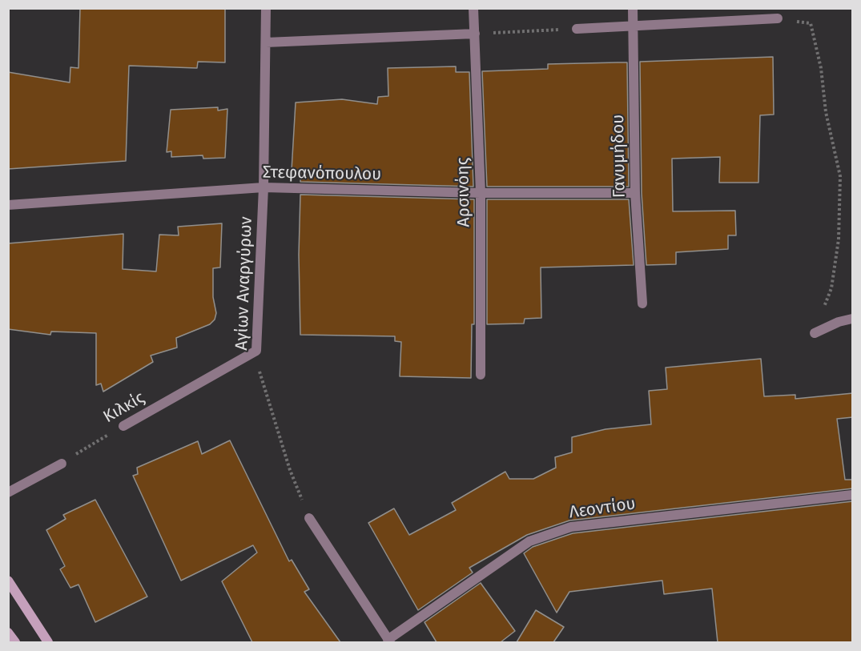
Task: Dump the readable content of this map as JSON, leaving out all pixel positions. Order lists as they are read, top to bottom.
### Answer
{
  "streets": {
    "street": [
      "Γανυμήδου",
      "Στεφανόπουλου",
      "Αρσινόης",
      "Αγίων Αναργύρων",
      "Κιλκίς",
      "Λεοντίου"
    ]
  },
  "crossings": [
    ["Γανυμήδου", "Στεφανόπουλου"],
    ["Στεφανόπουλου", "Αρσινόης"],
    ["Στεφανόπουλου", "Αγίων Αναργύρων"],
    ["Αγίων Αναργύρων", "Κιλκίς"]
  ]
}
